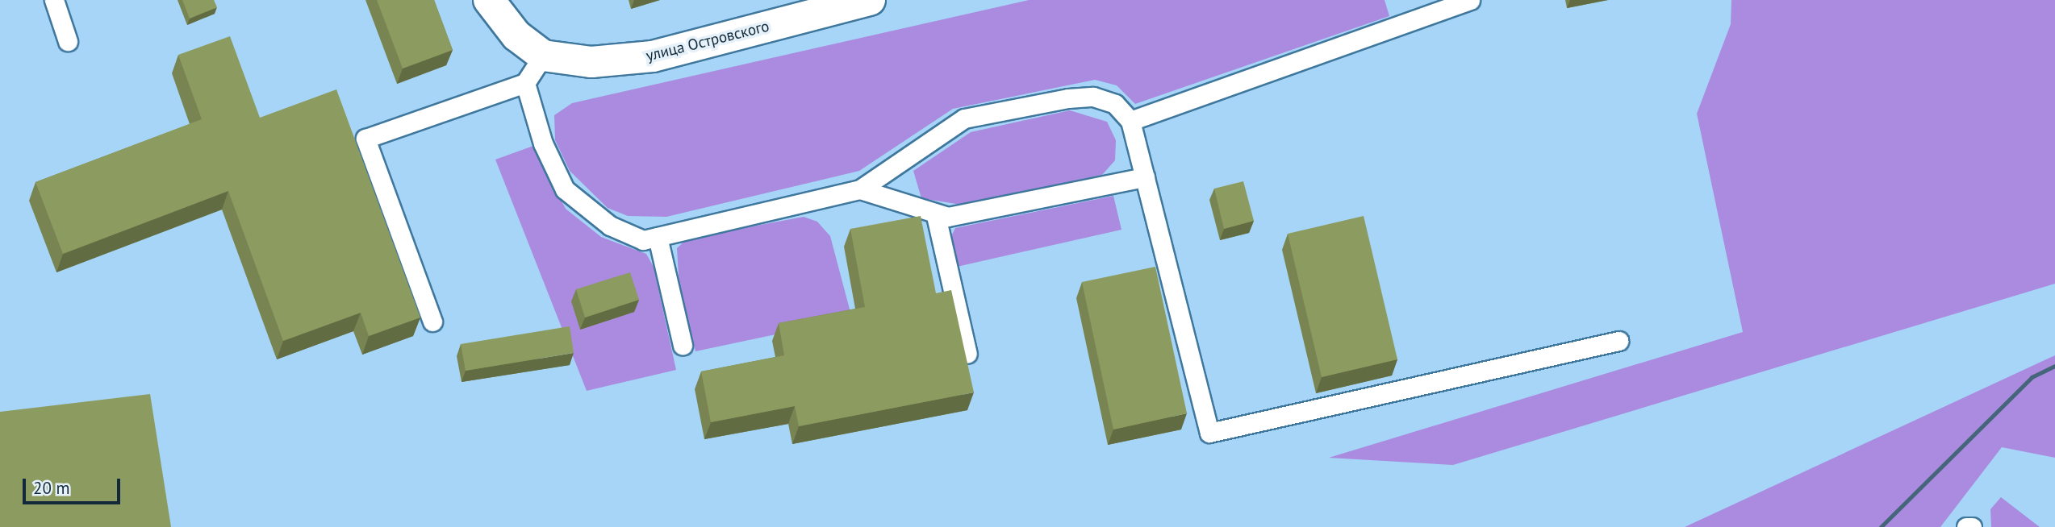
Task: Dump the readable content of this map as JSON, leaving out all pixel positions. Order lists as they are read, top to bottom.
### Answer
{
  "streets": {
    "street": ["улица Островского"]
  },
  "scale_bar": "20 m"
}
